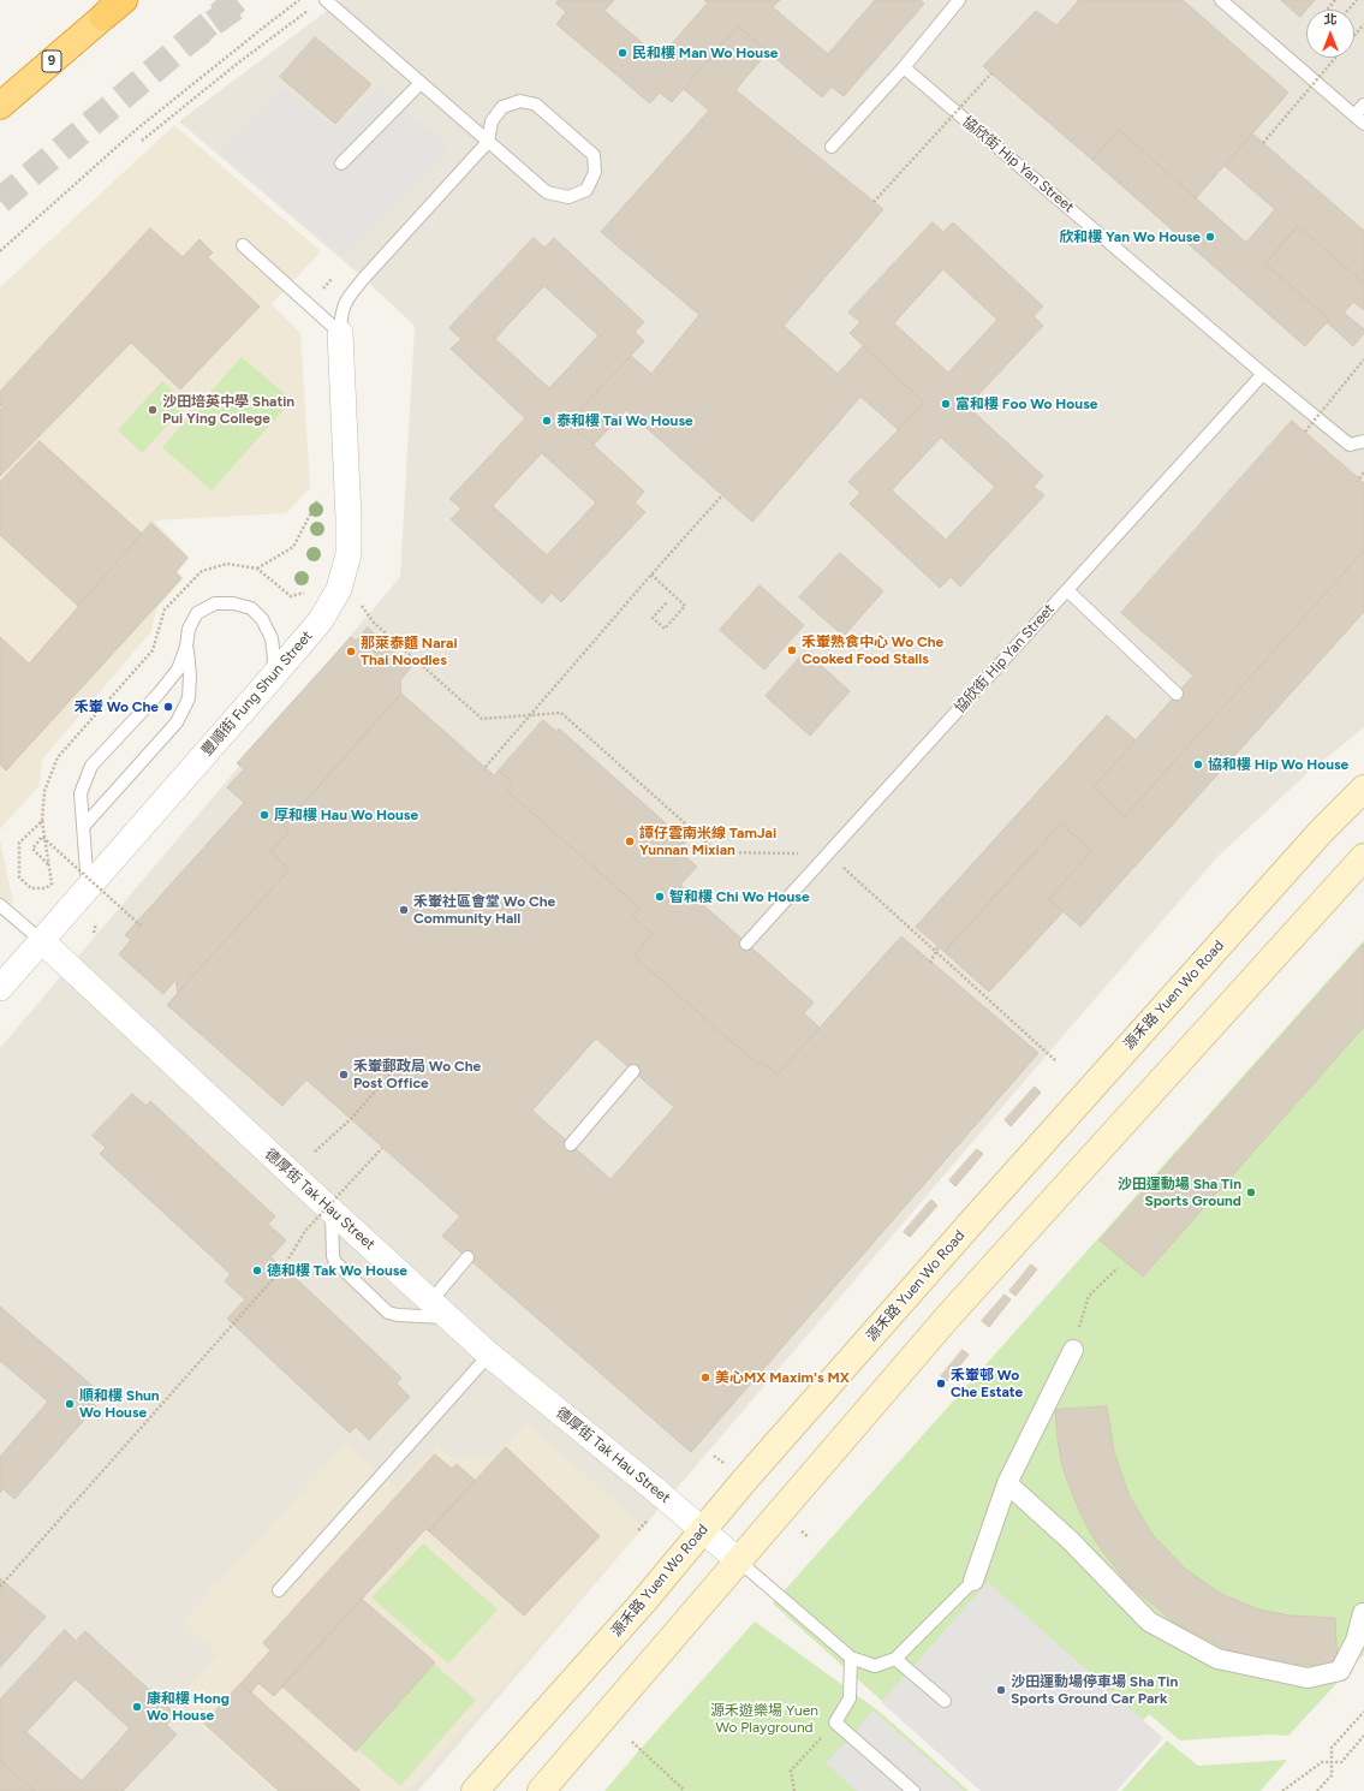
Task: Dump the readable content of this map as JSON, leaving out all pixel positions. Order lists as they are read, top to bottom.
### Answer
{
  "streets": {
    "highway": ["9"],
    "main road": ["源禾路 Yuen Wo Road"],
    "street": ["豐順街 Fung Shun Street", "德厚街 Tak Hau Street"],
    "lane": ["協欣街 Hip Yan Street"]
  },
  "crossings": [
    ["豐順街 Fung Shun Street", "德厚街 Tak Hau Street"],
    ["源禾路 Yuen Wo Road", "德厚街 Tak Hau Street"]
  ],
  "parks": ["源禾遊樂場 Yuen Wo Playground"],
  "places": [
    "民和樓 Man Wo House",
    "欣和樓 Yan Wo House",
    "富和樓 Foo Wo House",
    "沙田培英中學 Shatin Pui Ying College",
    "泰和樓 Tai Wo House",
    "禾輋熟食中心 Wo Che Cooked Food Stalls",
    "那萊泰麵 Narai Thai Noodles",
    "禾輋 Wo Che",
    "協和樓 Hip Wo House",
    "厚和樓 Hau Wo House",
    "譚仔雲南米線 TamJai Yunnan Mixian",
    "智和樓 Chi Wo House",
    "禾輋社區會堂 Wo Che Community Hall",
    "禾輋郵政局 Wo Che Post Office",
    "沙田運動場 Sha Tin Sports Ground",
    "德和樓 Tak Wo House",
    "美心MX Maxim's MX",
    "禾輋邨 Wo Che Estate",
    "順和樓 Shun Wo House",
    "沙田運動場停車場 Sha Tin Sports Ground Car Park",
    "康和樓 Hong Wo House"
  ],
  "north": "top"
}
